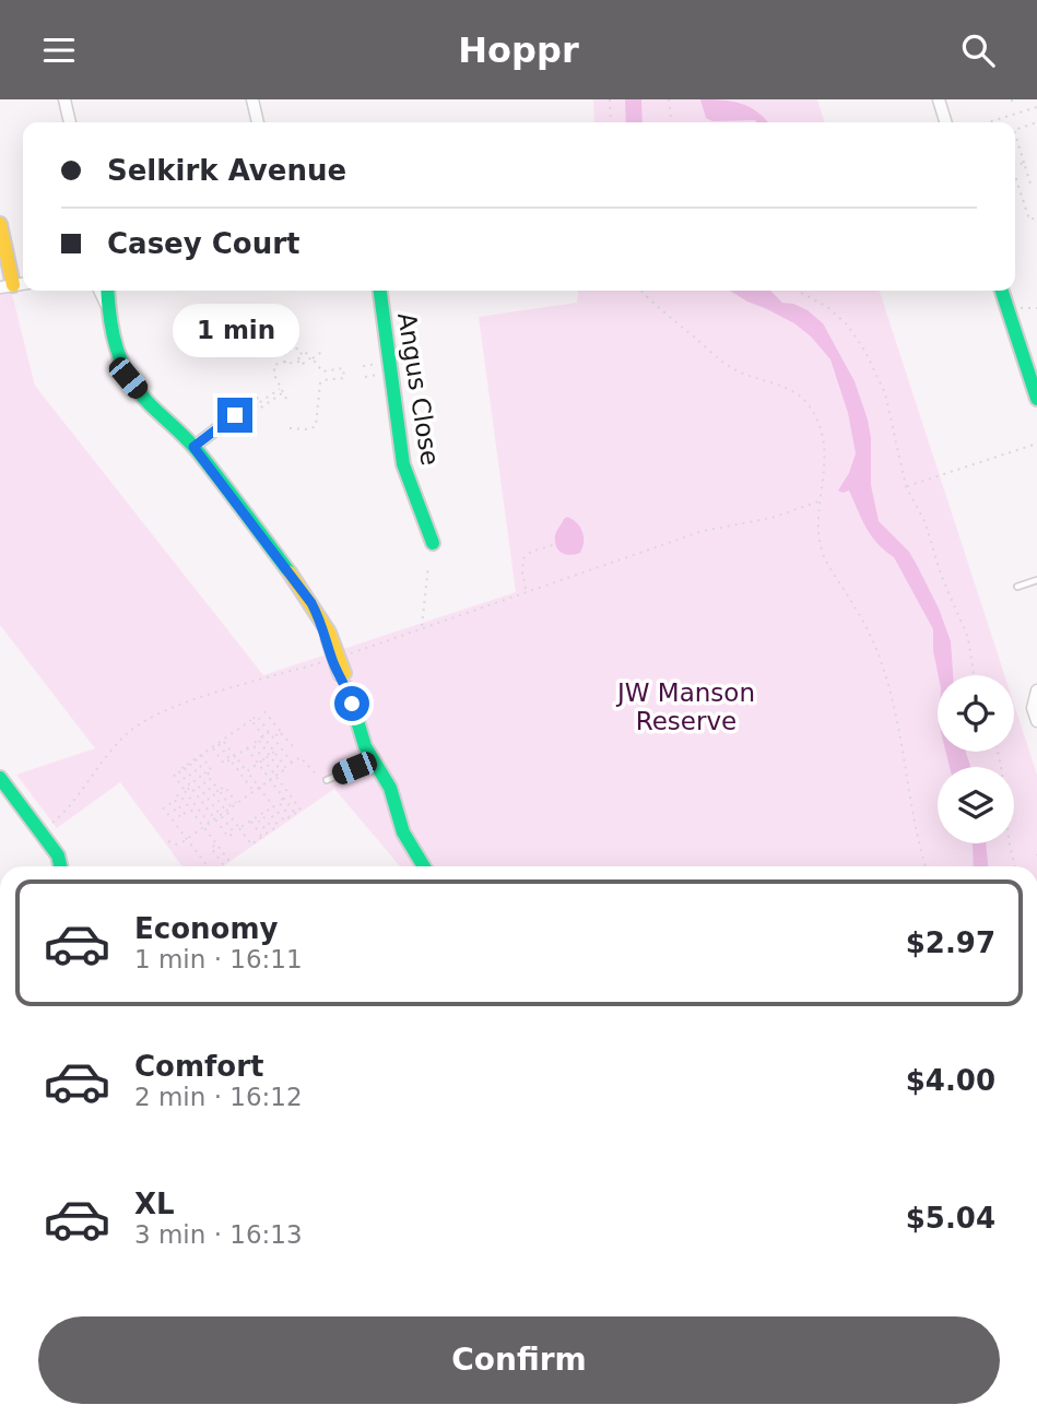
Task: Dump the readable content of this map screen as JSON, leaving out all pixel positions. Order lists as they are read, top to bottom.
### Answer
{
  "streets": {
    "street": ["Angus Close"]
  },
  "parks": ["JW Manson Reserve"],
  "page": {
    "header": "Hoppr",
    "banner": ["Selkirk Avenue", "Casey Court"],
    "bubble": "1 min",
    "list": [
      {
        "name": "Economy",
        "note": "1 min · 16:11",
        "value": "$2.97"
      },
      {
        "name": "Comfort",
        "note": "2 min · 16:12",
        "value": "$4.00"
      },
      {
        "name": "XL",
        "note": "3 min · 16:13",
        "value": "$5.04"
      }
    ],
    "buttons": "Confirm"
  }
}
